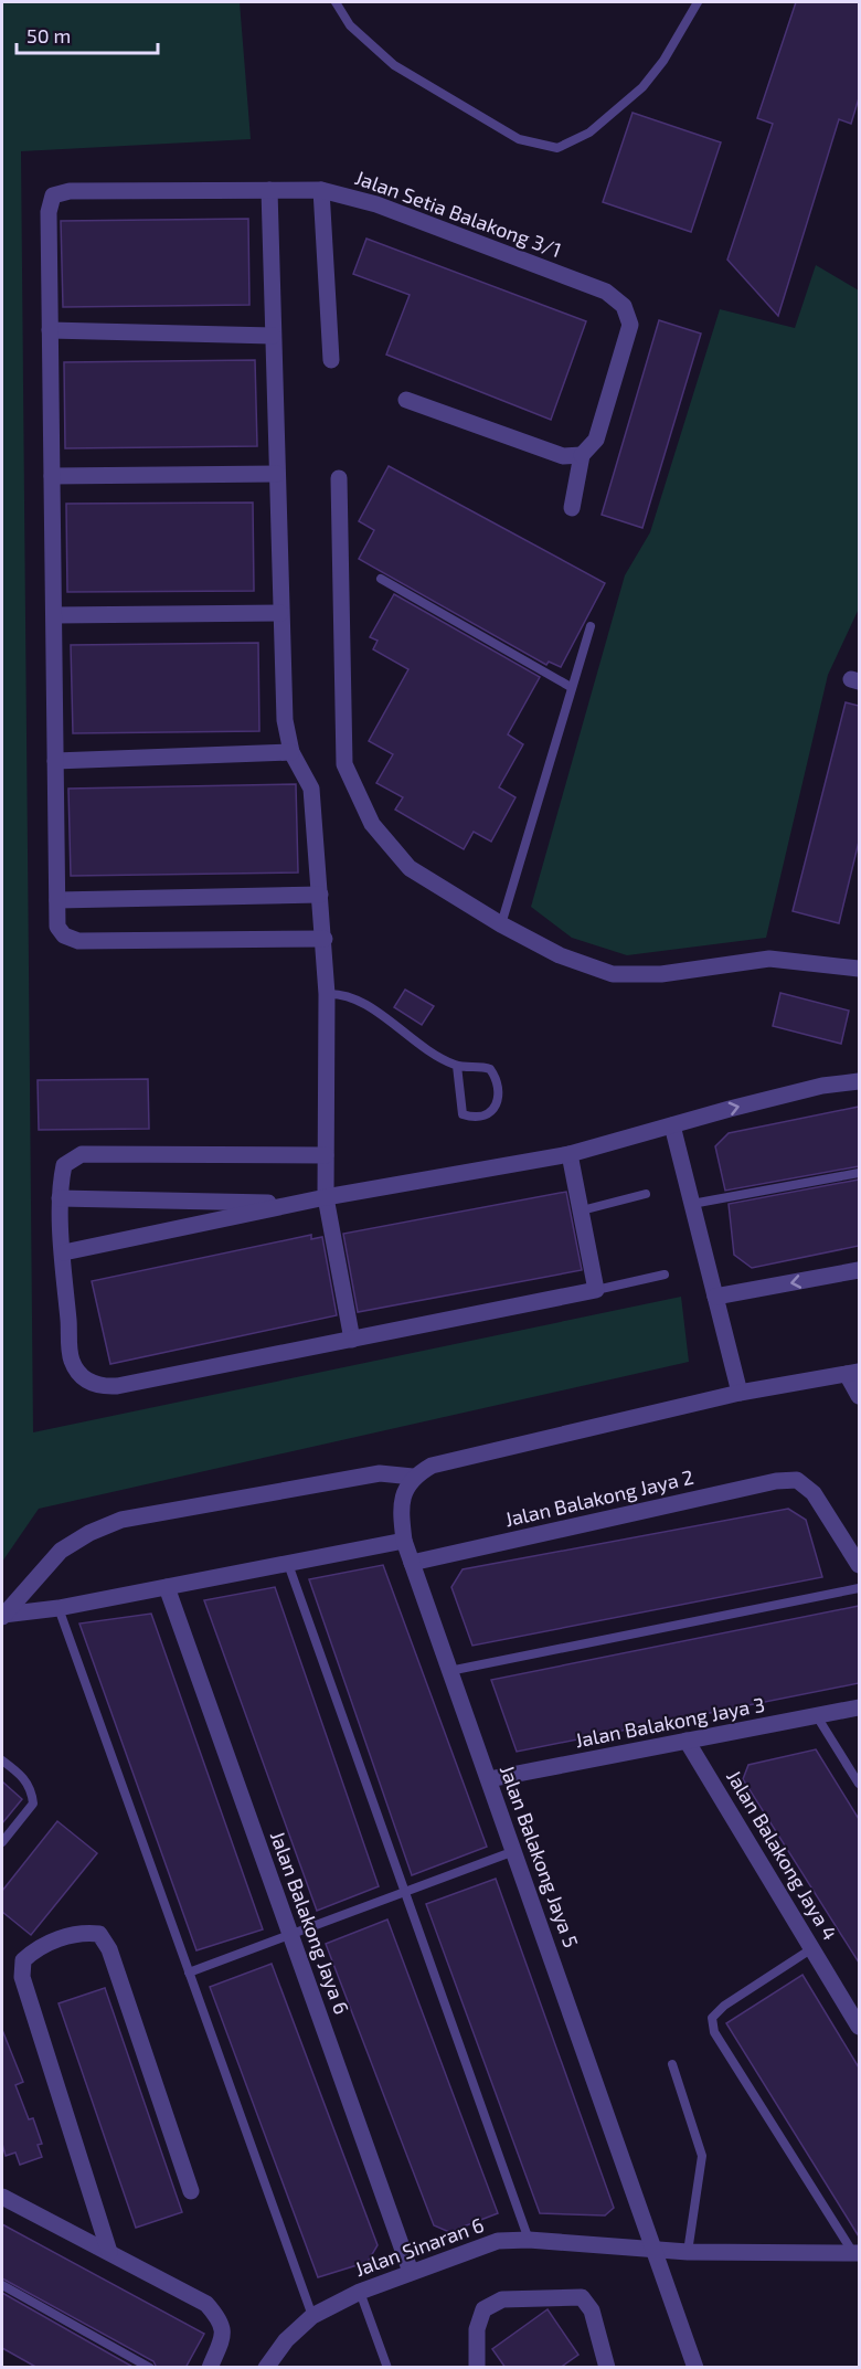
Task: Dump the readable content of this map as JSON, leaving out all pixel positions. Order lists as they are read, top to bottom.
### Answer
{
  "streets": {
    "street": [
      "Jalan Setia Balakong 3/1",
      "Jalan Balakong Jaya 2",
      "Jalan Balakong Jaya 3",
      "Jalan Balakong Jaya 4",
      "Jalan Balakong Jaya 5",
      "Jalan Balakong Jaya 6",
      "Jalan Sinaran 6"
    ]
  },
  "crossings": [
    ["Jalan Balakong Jaya 2", "Jalan Balakong Jaya 5"],
    ["Jalan Balakong Jaya 3", "Jalan Balakong Jaya 4"],
    ["Jalan Balakong Jaya 3", "Jalan Balakong Jaya 5"],
    ["Jalan Balakong Jaya 5", "Jalan Sinaran 6"],
    ["Jalan Balakong Jaya 6", "Jalan Sinaran 6"]
  ],
  "scale_bar": "50 m"
}
